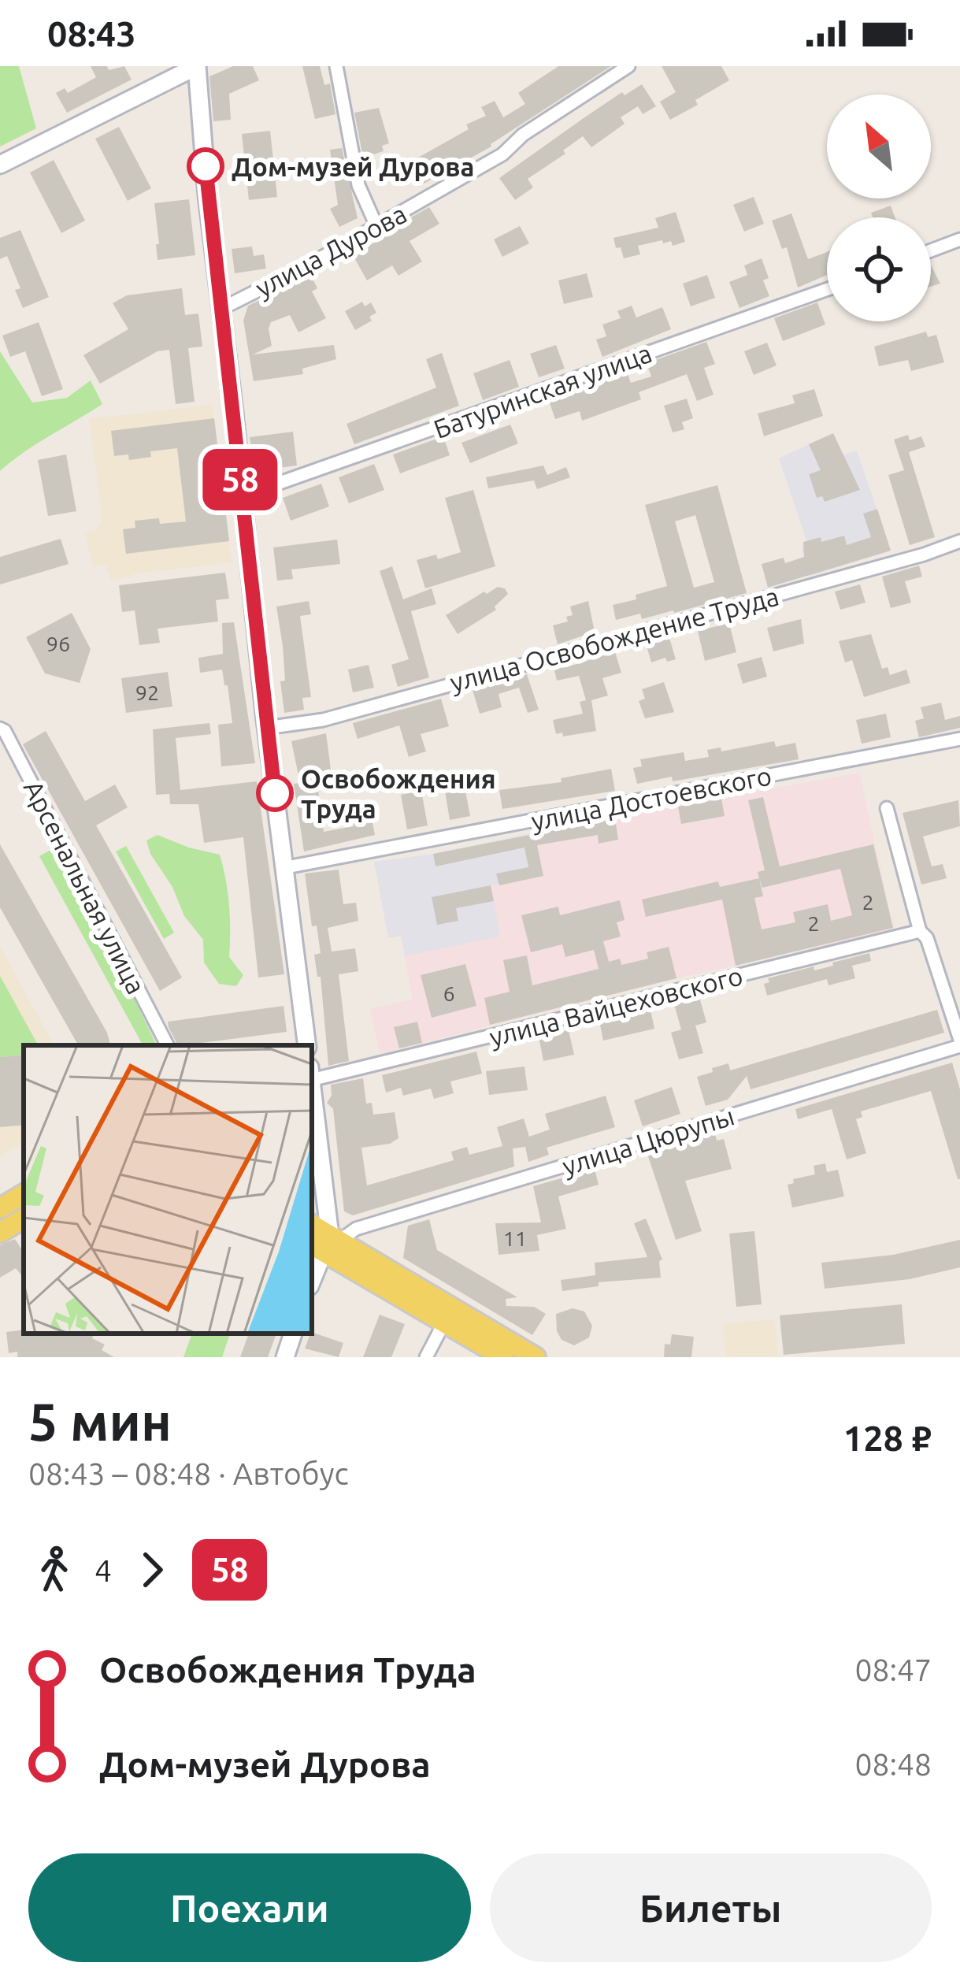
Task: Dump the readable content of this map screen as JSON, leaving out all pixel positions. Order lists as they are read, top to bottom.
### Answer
{
  "streets": {
    "street": [
      "улица Дурова",
      "Батуринская улица",
      "улица Освобождение Труда",
      "улица Достоевского",
      "Арсенальная улица",
      "улица Вайцеховского",
      "улица Цюрупы"
    ]
  },
  "places": ["Дом-музей Дурова", "Освобождения Труда"],
  "lines": ["bus line 58"],
  "house_numbers": [
    "96",
    "92",
    "2",
    "2",
    "6",
    "11"
  ],
  "north": "top left",
  "page": {
    "status": "08:43",
    "on_map": "58",
    "heading": ["5 мин", "08:43 – 08:48 · Автобус", "128 ₽"],
    "legs": ["4", "58"],
    "list": [
      {
        "name": "Освобождения Труда",
        "value": "08:47"
      },
      {
        "name": "Дом-музей Дурова",
        "value": "08:48"
      }
    ],
    "buttons": ["Поехали", "Билеты"]
  }
}
